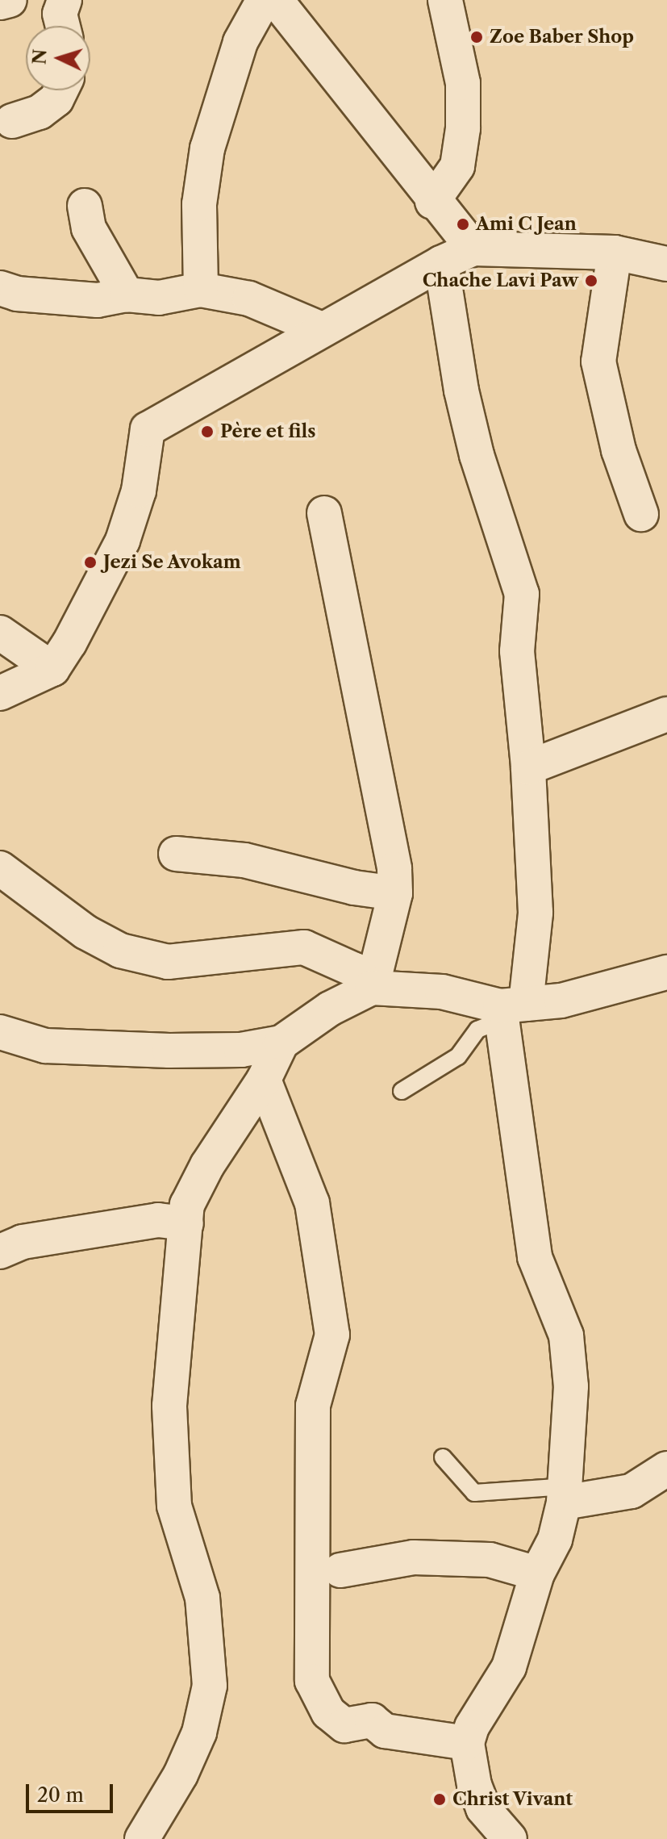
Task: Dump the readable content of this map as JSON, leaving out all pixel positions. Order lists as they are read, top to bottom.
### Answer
{
  "places": [
    "Zoe Baber Shop",
    "Ami C Jean",
    "Chache Lavi Paw",
    "Père et fils",
    "Jezi Se Avokam",
    "Christ Vivant"
  ],
  "scale_bar": "20 m",
  "north": "left"
}
